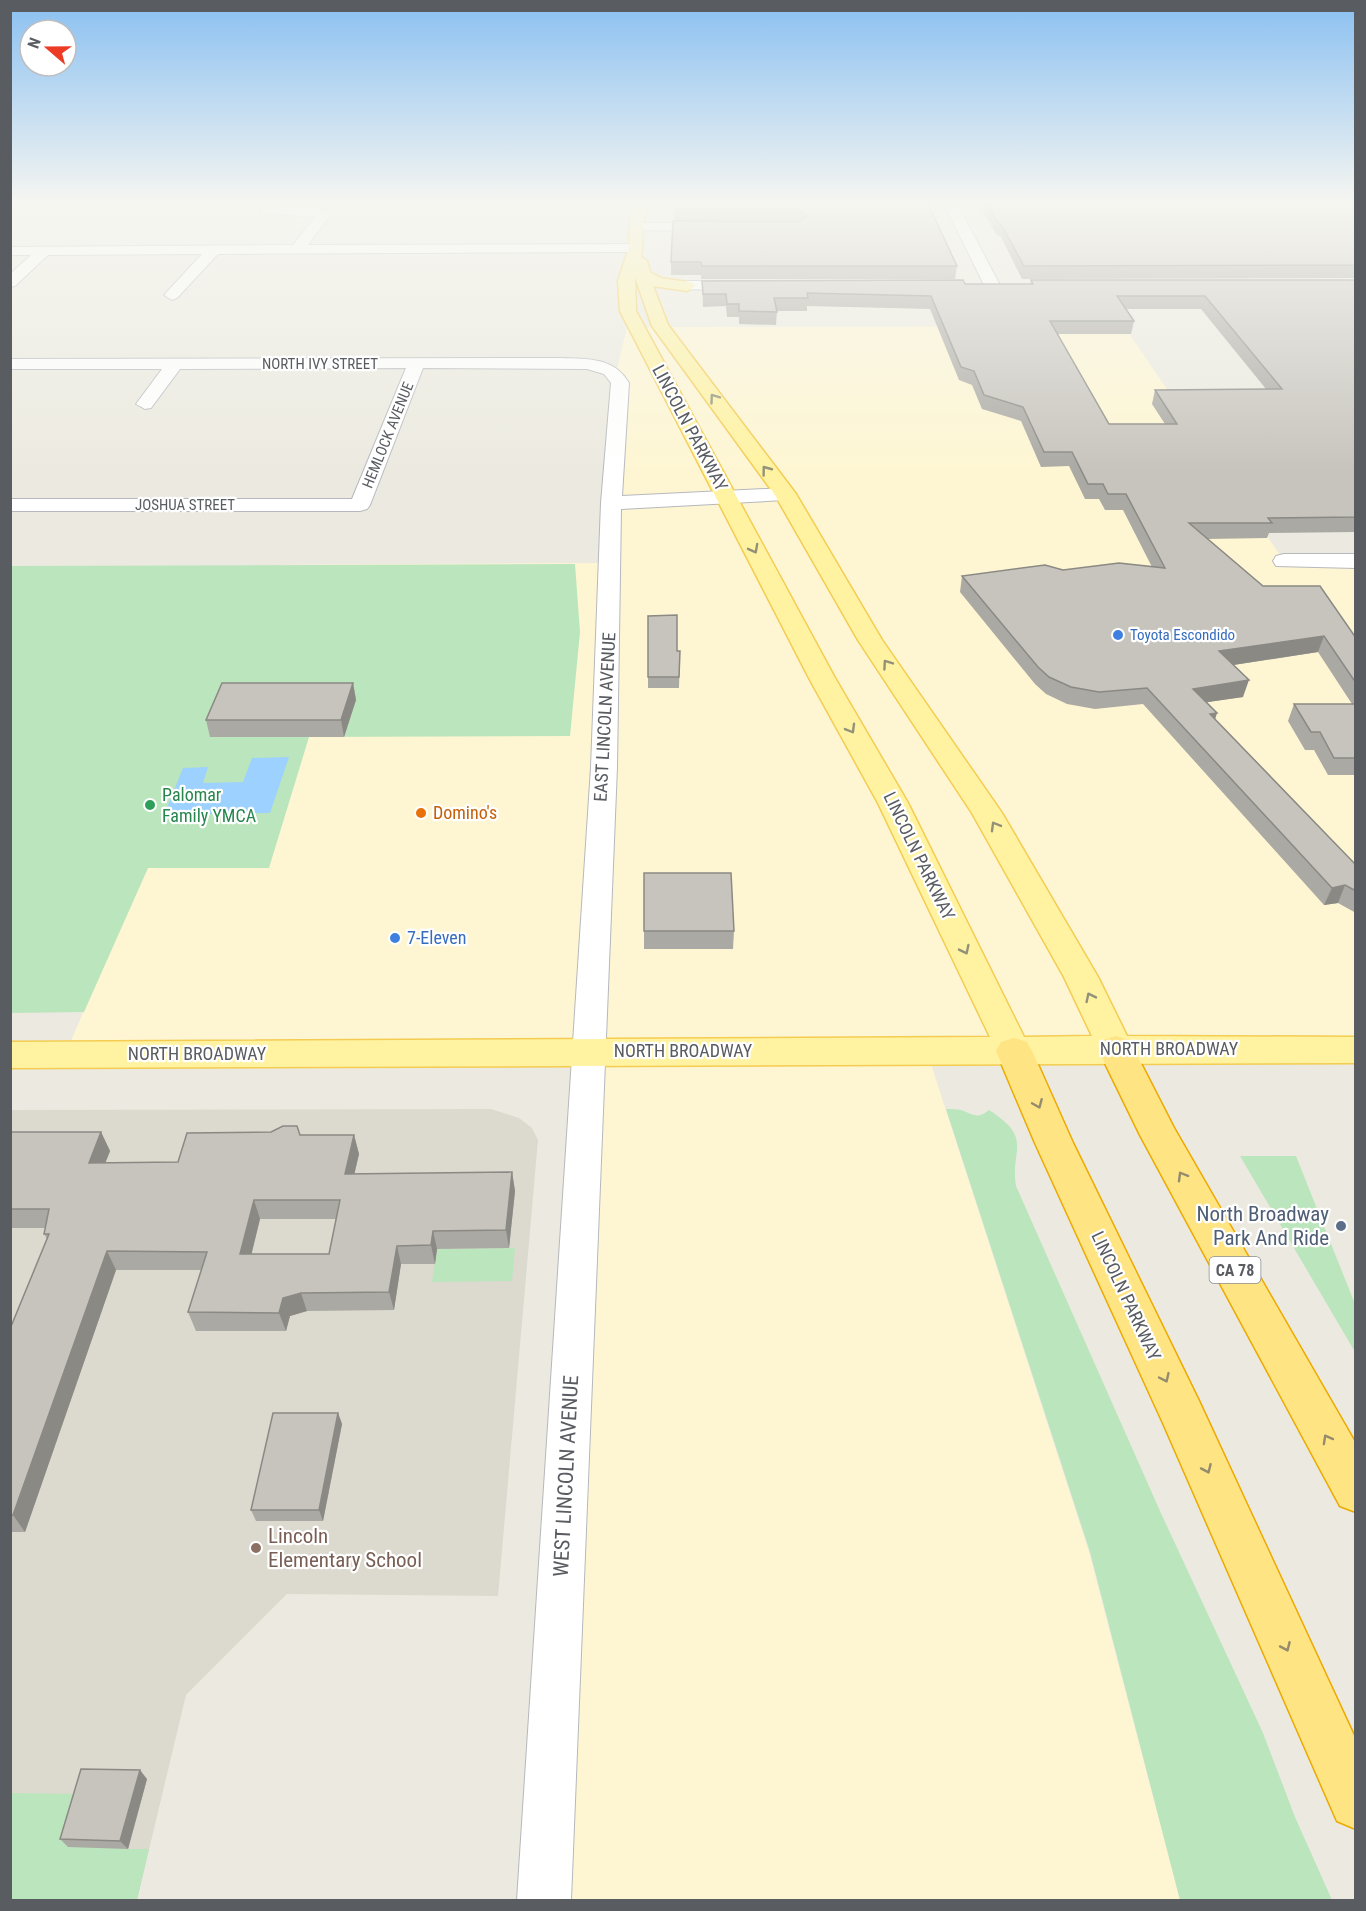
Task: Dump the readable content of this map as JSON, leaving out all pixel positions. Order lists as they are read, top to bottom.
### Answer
{
  "streets": {
    "highway": ["LINCOLN PARKWAY", "CA 78"],
    "main road": ["NORTH BROADWAY"],
    "street": [
      "NORTH IVY STREET",
      "HEMLOCK AVENUE",
      "JOSHUA STREET",
      "EAST LINCOLN AVENUE",
      "WEST LINCOLN AVENUE"
    ]
  },
  "crossings": [
    ["NORTH IVY STREET", "HEMLOCK AVENUE"],
    ["NORTH IVY STREET", "EAST LINCOLN AVENUE"],
    ["LINCOLN PARKWAY", "NORTH BROADWAY"],
    ["HEMLOCK AVENUE", "JOSHUA STREET"],
    ["EAST LINCOLN AVENUE", "NORTH BROADWAY"],
    ["EAST LINCOLN AVENUE", "WEST LINCOLN AVENUE"],
    ["NORTH BROADWAY", "WEST LINCOLN AVENUE"]
  ],
  "places": [
    "Toyota Escondido",
    "Palomar Family YMCA",
    "Domino's",
    "7-Eleven",
    "North Broadway Park And Ride",
    "Lincoln Elementary School"
  ],
  "north": "left"
}
